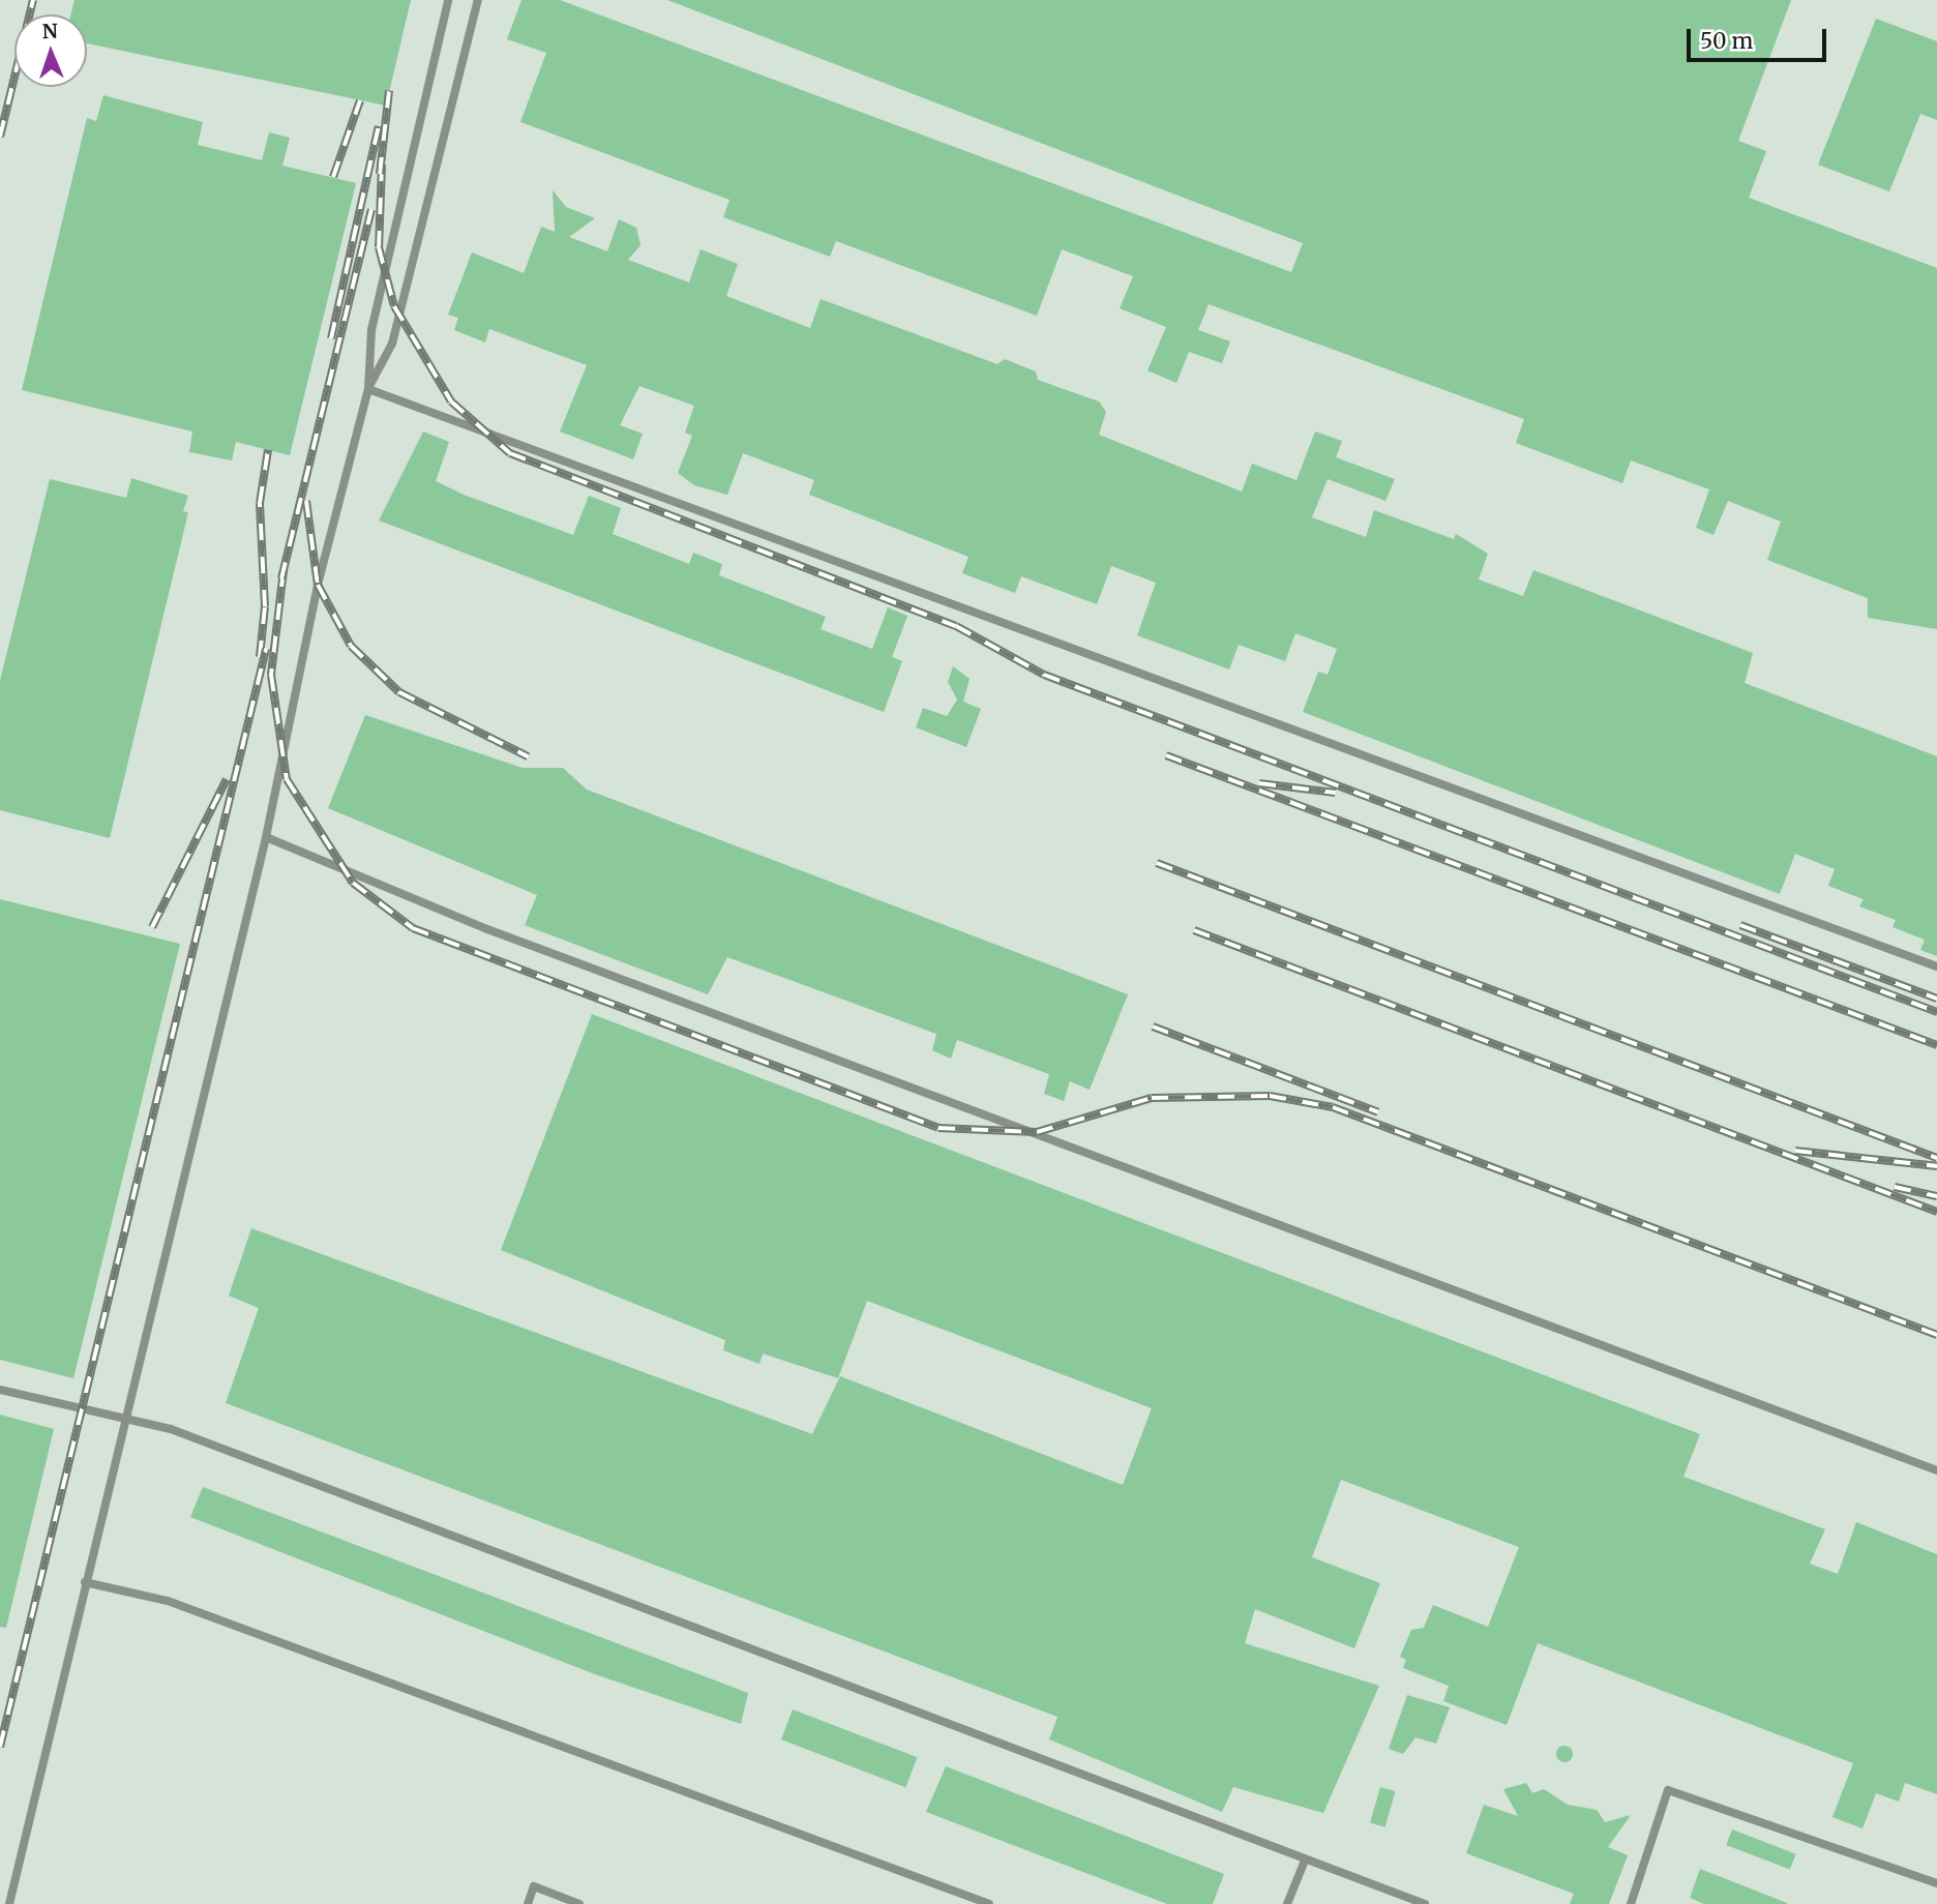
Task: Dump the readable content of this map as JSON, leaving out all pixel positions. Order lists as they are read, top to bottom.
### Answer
{
  "scale_bar": "50 m",
  "north": "top"
}
